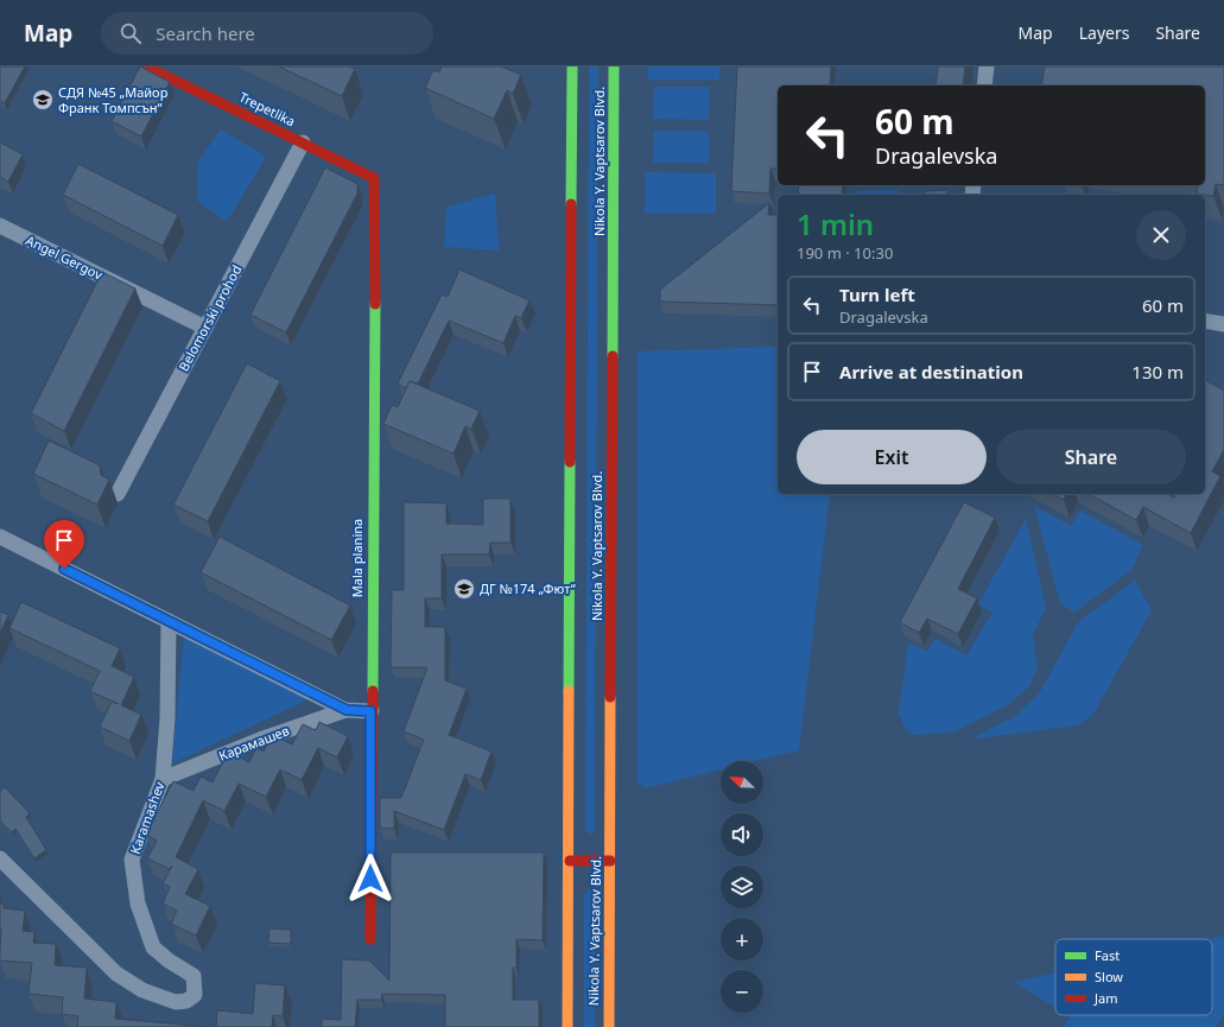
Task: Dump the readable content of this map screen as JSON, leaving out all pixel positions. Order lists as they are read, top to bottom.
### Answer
{
  "streets": {
    "main road": ["Trepetlika", "Nikola Y. Vaptsarov Blvd.", "Mala planina"],
    "street": [
      "Angel Gergov",
      "Belomorski prohod",
      "Карамашев",
      "Karamashev"
    ]
  },
  "crossings": [
    ["Trepetlika", "Belomorski prohod"],
    ["Trepetlika", "Mala planina"],
    ["Angel Gergov", "Belomorski prohod"],
    ["Карамашев", "Karamashev"]
  ],
  "places": {
    "school or university": ["СДЯ №45 „Майор Франк Томпсън“", "ДГ №174 „Фют“"]
  },
  "legend": ["Fast", "Slow", "Jam"],
  "north": "top left",
  "page": {
    "header": "Map",
    "search": "Search here",
    "nav": ["Map", "Layers", "Share"],
    "turn": ["60 m", "Dragalevska"],
    "heading": ["1 min", "190 m · 10:30"],
    "list": [
      {
        "name": "Turn left",
        "note": "Dragalevska",
        "value": "60 m"
      },
      {
        "name": "Arrive at destination",
        "value": "130 m"
      }
    ],
    "buttons": ["Exit", "Share"],
    "map_buttons": ["+", "−"]
  }
}
